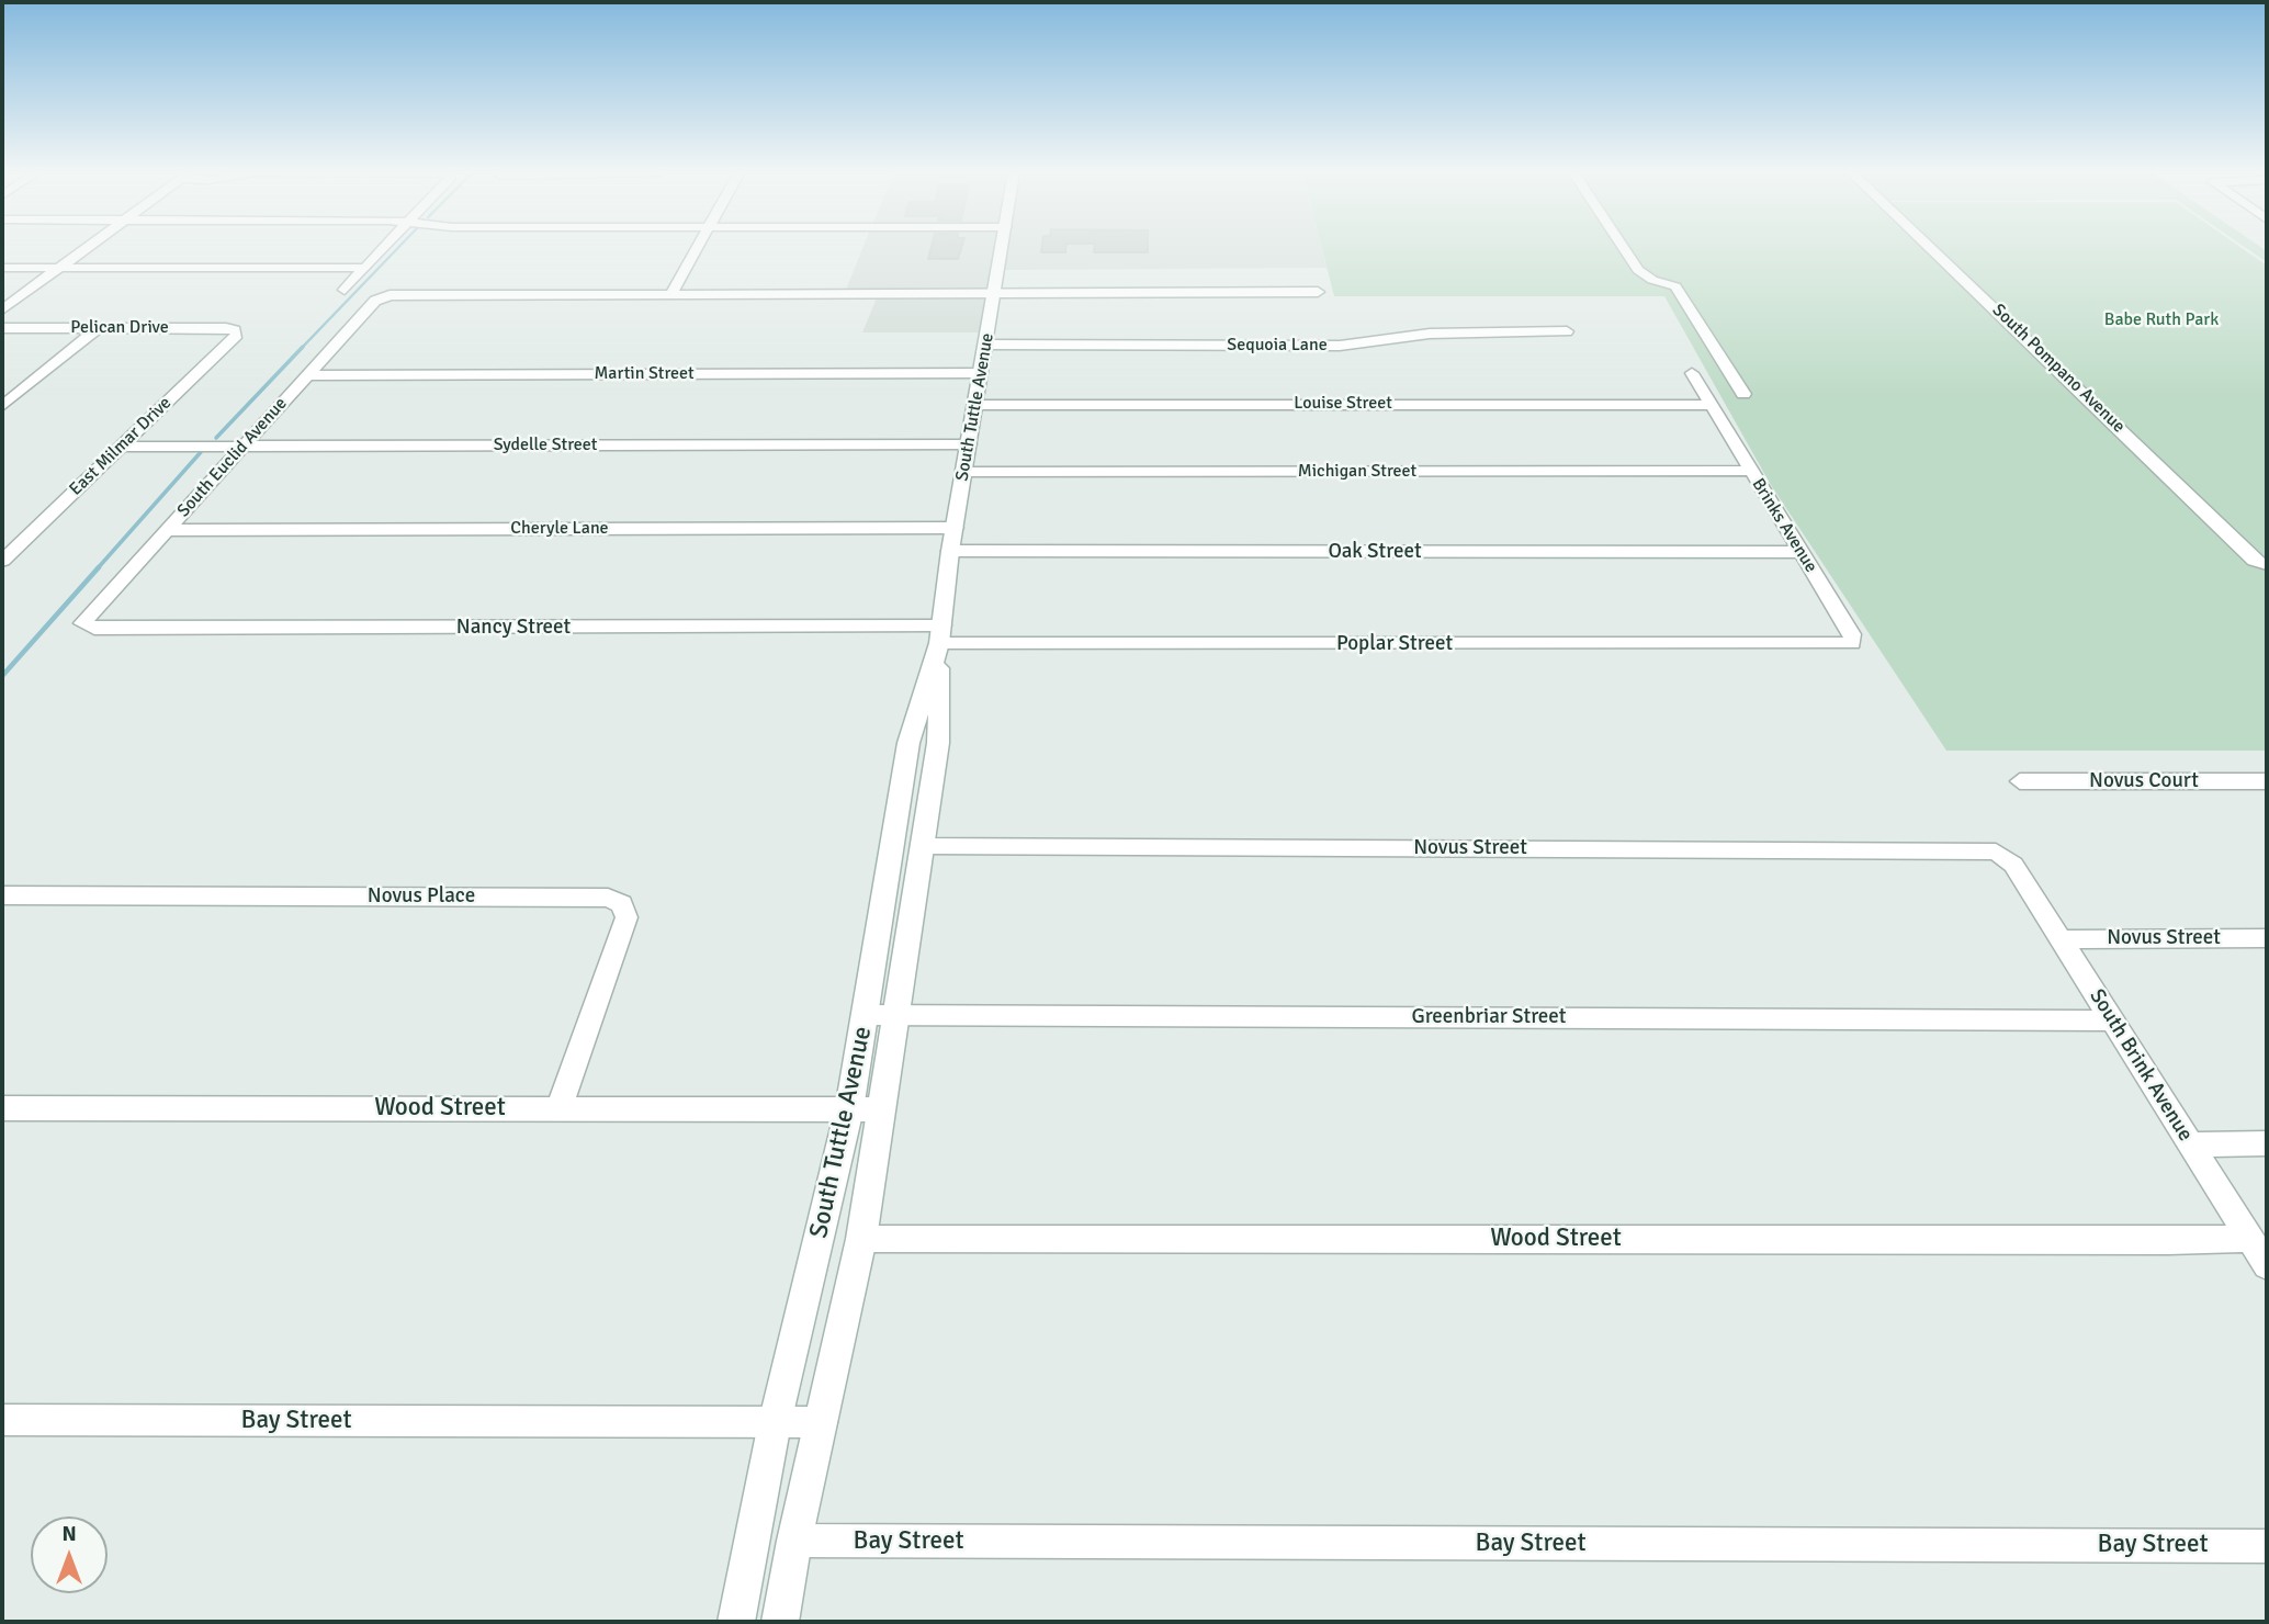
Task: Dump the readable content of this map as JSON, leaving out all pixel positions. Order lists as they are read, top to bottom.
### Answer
{
  "streets": {
    "main road": ["South Tuttle Avenue"],
    "street": [
      "Pelican Drive",
      "Sequoia Lane",
      "South Pompano Avenue",
      "Martin Street",
      "Louise Street",
      "Sydelle Street",
      "East Milmar Drive",
      "South Euclid Avenue",
      "Michigan Street",
      "Brinks Avenue",
      "Cheryle Lane",
      "Oak Street",
      "Nancy Street",
      "Poplar Street",
      "Novus Court",
      "Novus Street",
      "Novus Place",
      "Greenbriar Street",
      "South Brink Avenue",
      "Wood Street",
      "Bay Street"
    ]
  },
  "crossings": [
    ["Pelican Drive", "East Milmar Drive"],
    ["Sequoia Lane", "South Tuttle Avenue"],
    ["Martin Street", "South Tuttle Avenue"],
    ["Martin Street", "South Euclid Avenue"],
    ["Louise Street", "South Tuttle Avenue"],
    ["Louise Street", "Brinks Avenue"],
    ["South Tuttle Avenue", "Sydelle Street"],
    ["South Tuttle Avenue", "Michigan Street"],
    ["South Tuttle Avenue", "Cheryle Lane"],
    ["South Tuttle Avenue", "Oak Street"],
    ["South Tuttle Avenue", "Nancy Street"],
    ["South Tuttle Avenue", "Poplar Street"],
    ["South Tuttle Avenue", "Novus Street"],
    ["South Tuttle Avenue", "Greenbriar Street"],
    ["South Tuttle Avenue", "Wood Street"],
    ["South Tuttle Avenue", "Bay Street"],
    ["Sydelle Street", "East Milmar Drive"],
    ["Sydelle Street", "South Euclid Avenue"],
    ["South Euclid Avenue", "Cheryle Lane"],
    ["South Euclid Avenue", "Nancy Street"],
    ["Michigan Street", "Brinks Avenue"],
    ["Brinks Avenue", "Oak Street"],
    ["Brinks Avenue", "Poplar Street"],
    ["Nancy Street", "Poplar Street"],
    ["Novus Street", "South Brink Avenue"],
    ["Novus Place", "Wood Street"],
    ["Greenbriar Street", "South Brink Avenue"],
    ["South Brink Avenue", "Wood Street"]
  ],
  "parks": ["Babe Ruth Park"],
  "north": "top"
}
